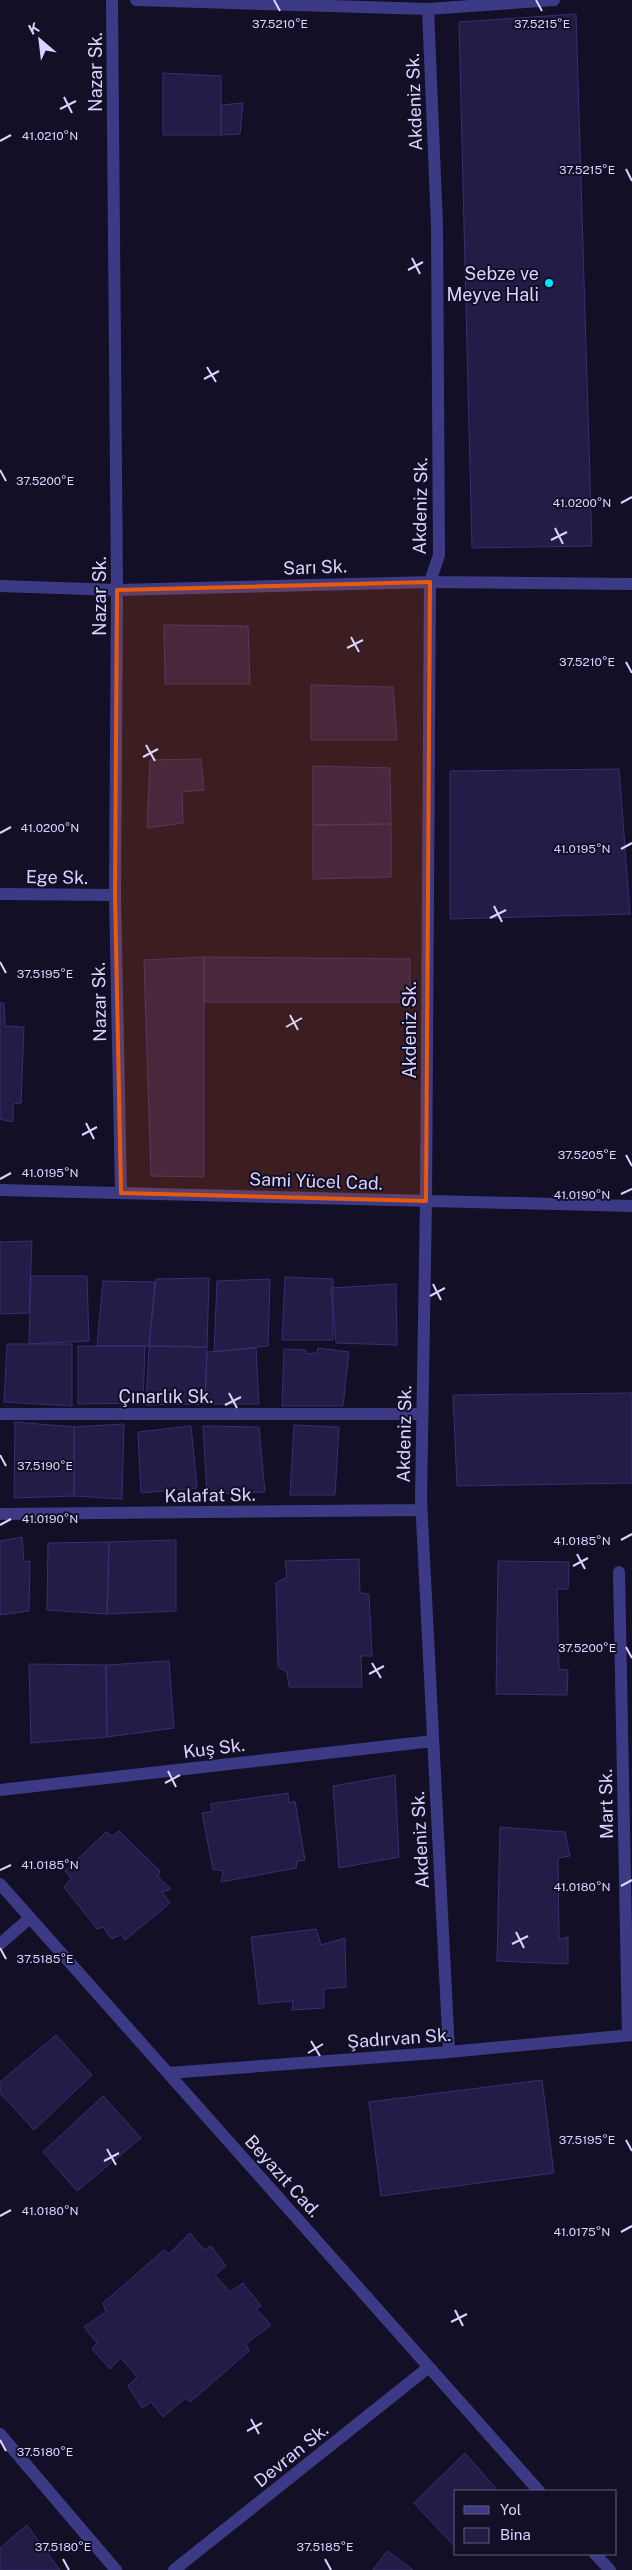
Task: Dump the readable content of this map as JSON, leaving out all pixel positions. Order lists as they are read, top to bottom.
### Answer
{
  "streets": {
    "street": [
      "Nazar Sk.",
      "Akdeniz Sk.",
      "Sarı Sk.",
      "Ege Sk.",
      "Sami Yücel Cad.",
      "Çınarlık Sk.",
      "Kalafat Sk.",
      "Kuş Sk.",
      "Mart Sk.",
      "Şadırvan Sk.",
      "Beyazıt Cad.",
      "Devran Sk."
    ]
  },
  "crossings": [
    ["Nazar Sk.", "Sarı Sk."],
    ["Nazar Sk.", "Ege Sk."],
    ["Nazar Sk.", "Sami Yücel Cad."],
    ["Akdeniz Sk.", "Sarı Sk."],
    ["Akdeniz Sk.", "Sami Yücel Cad."],
    ["Akdeniz Sk.", "Çınarlık Sk."],
    ["Akdeniz Sk.", "Kalafat Sk."],
    ["Akdeniz Sk.", "Kuş Sk."],
    ["Akdeniz Sk.", "Şadırvan Sk."],
    ["Mart Sk.", "Şadırvan Sk."],
    ["Şadırvan Sk.", "Beyazıt Cad."],
    ["Beyazıt Cad.", "Devran Sk."]
  ],
  "places": ["Sebze ve Meyve Hali"],
  "legend": ["Yol", "Bina"],
  "north": "top left",
  "coordinates": [
    "37.5210°E",
    "37.5215°E",
    "41.0210°N",
    "37.5200°E",
    "41.0200°N",
    "41.0195°N",
    "37.5195°E",
    "37.5205°E",
    "41.0190°N",
    "37.5190°E",
    "41.0185°N",
    "41.0180°N",
    "37.5185°E",
    "41.0175°N",
    "37.5180°E"
  ]
}
